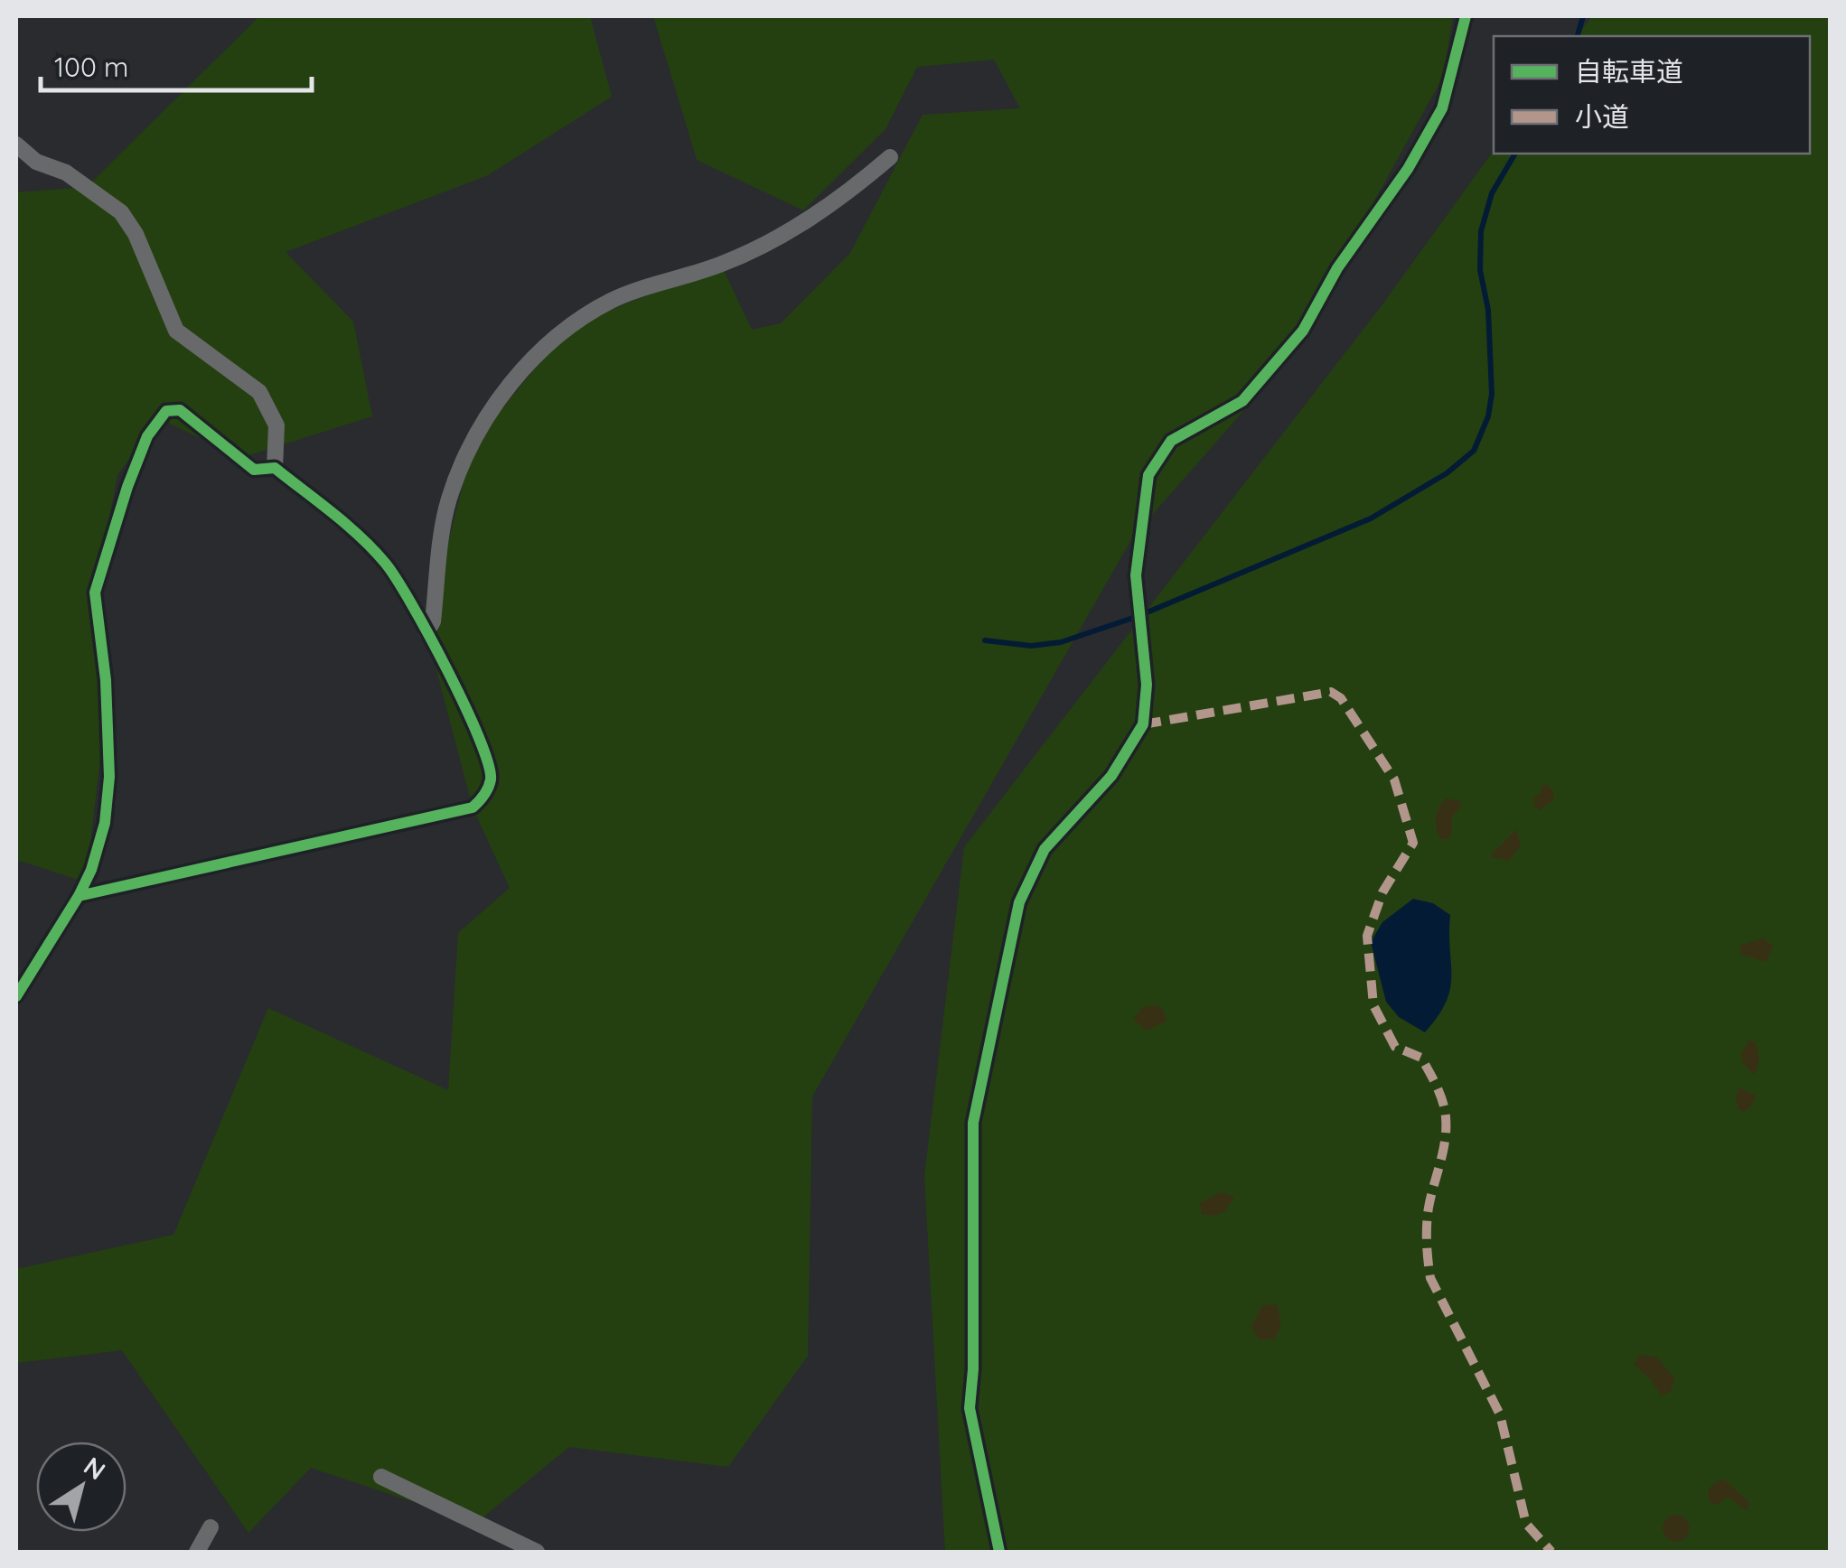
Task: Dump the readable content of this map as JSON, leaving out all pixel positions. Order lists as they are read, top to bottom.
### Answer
{
  "legend": ["自転車道", "小道"],
  "scale_bar": "100 m",
  "north": "top right"
}
